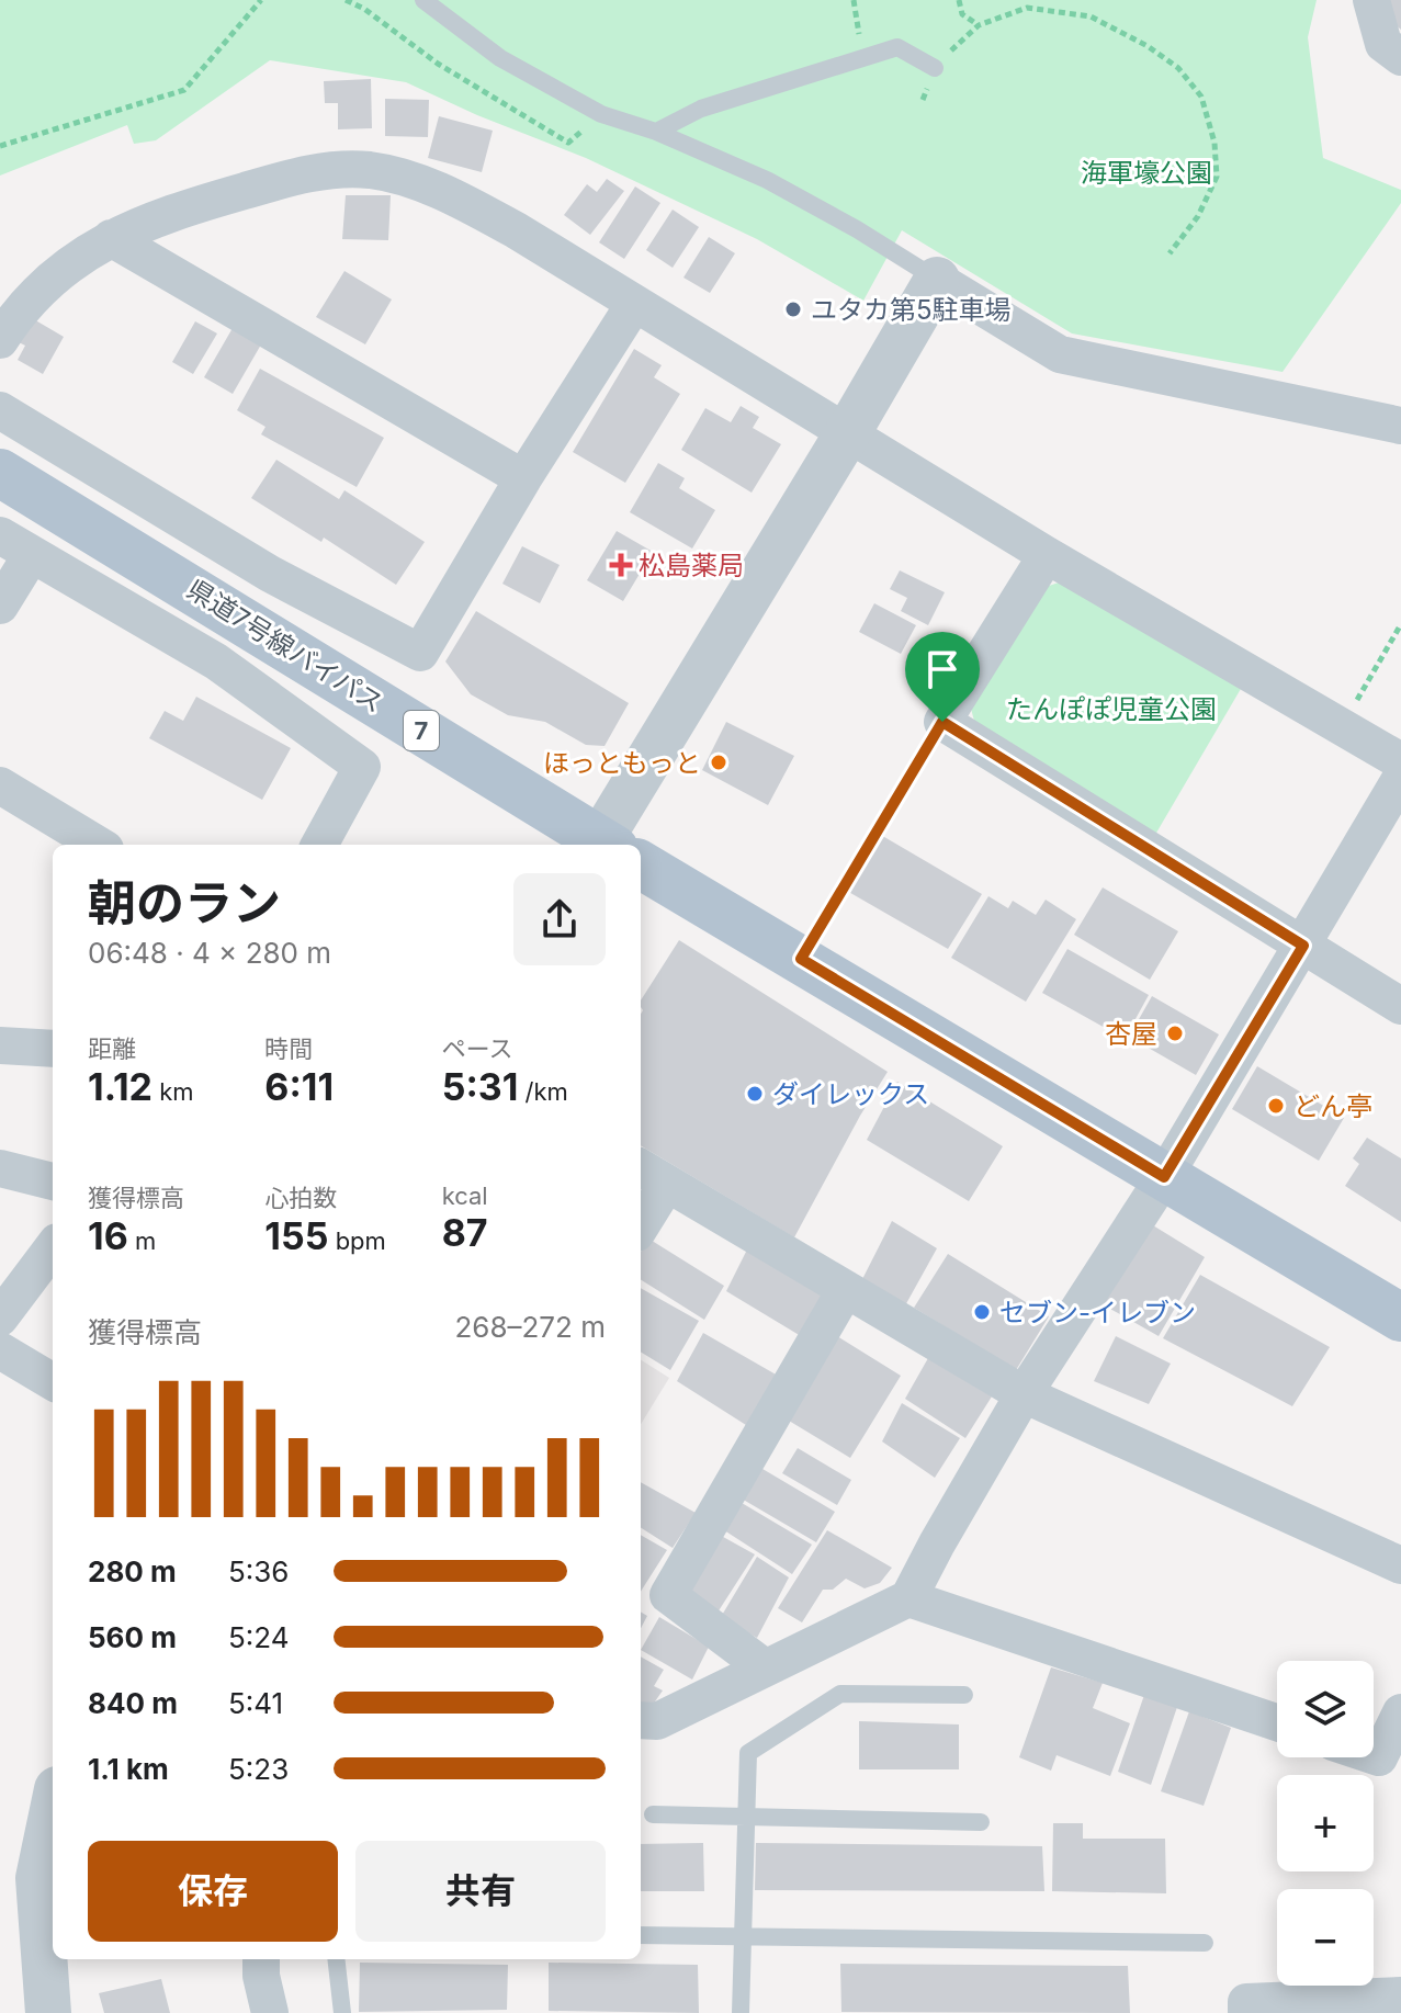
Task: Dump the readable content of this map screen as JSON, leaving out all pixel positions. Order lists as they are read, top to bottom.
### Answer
{
  "streets": {
    "main road": ["県道7号線バイパス", "7"]
  },
  "parks": ["海軍壕公園", "たんぽぽ児童公園"],
  "places": {
    "other": [
      "ユタカ第5駐車場",
      "ほっともっと",
      "杏屋",
      "ダイレックス",
      "どん亭",
      "セブン-イレブン"
    ],
    "health": ["松島薬局"]
  },
  "page": {
    "heading": ["朝のラン", "06:48 · 4 × 280 m"],
    "stats": [
      ["距離", "1.12 km"],
      ["時間", "6:11"],
      ["ペース", "5:31 /km"],
      ["獲得標高", "16 m"],
      ["心拍数", "155 bpm"],
      ["kcal", "87"]
    ],
    "chart": ["獲得標高", "268–272 m"],
    "list": [
      {
        "name": "280 m",
        "note": "5:36"
      },
      {
        "name": "560 m",
        "note": "5:24"
      },
      {
        "name": "840 m",
        "note": "5:41"
      },
      {
        "name": "1.1 km",
        "note": "5:23"
      }
    ],
    "map_buttons": ["+", "−"],
    "buttons": ["保存", "共有"]
  }
}
